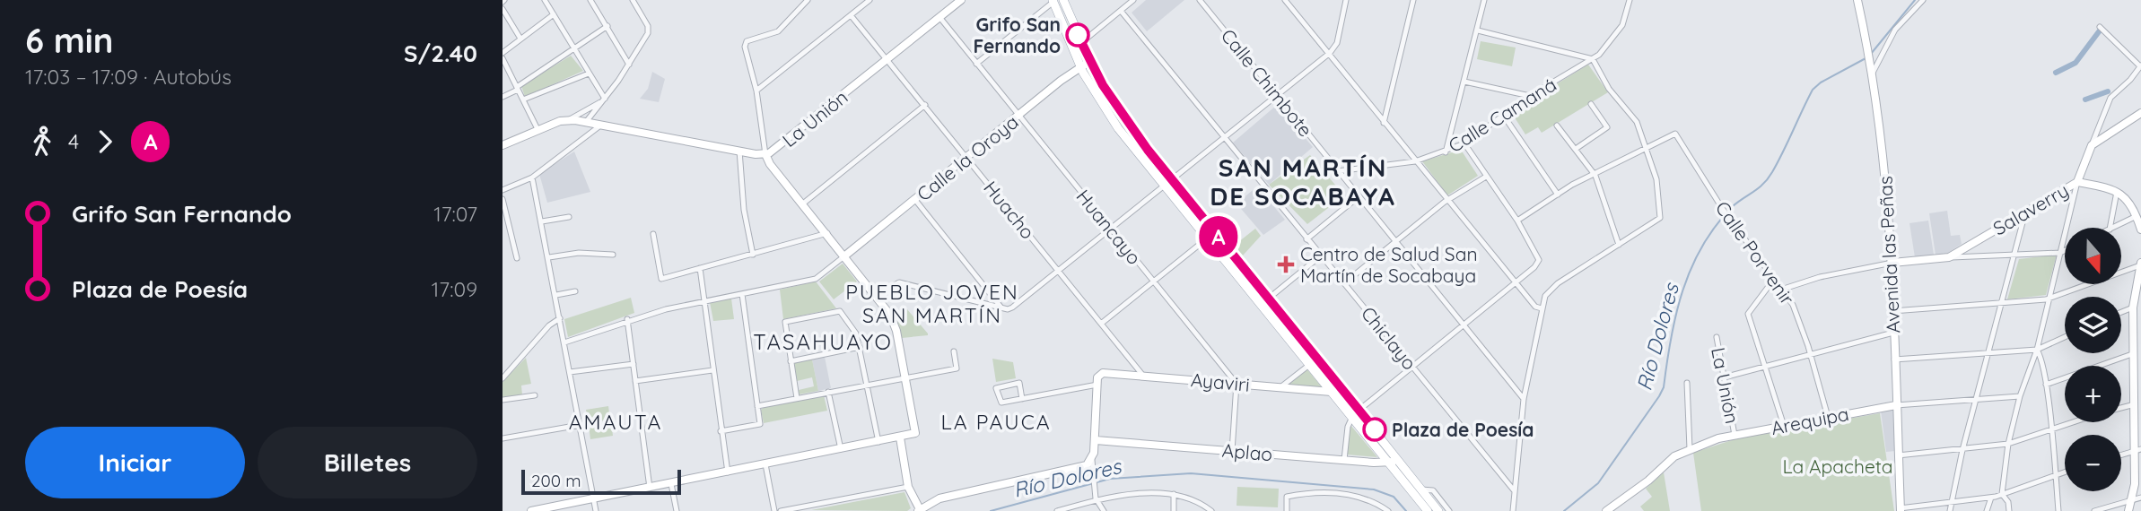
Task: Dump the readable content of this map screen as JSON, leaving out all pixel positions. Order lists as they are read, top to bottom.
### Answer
{
  "streets": {
    "street": [
      "Calle Chimbote",
      "Calle Camaná",
      "La Unión",
      "Calle la Oroya",
      "Salaverry",
      "Huacho",
      "Huancayo",
      "Calle Porvenir",
      "Avenida las Peñas",
      "Chiclayo",
      "Ayaviri",
      "Arequipa",
      "Aplao"
    ]
  },
  "crossings": [
    ["Calle Chimbote", "Calle Camaná"],
    ["La Unión", "Huacho"],
    ["La Unión", "Huancayo"],
    ["La Unión", "Arequipa"],
    ["Calle la Oroya", "Huacho"],
    ["Calle la Oroya", "Huancayo"],
    ["Salaverry", "Avenida las Peñas"],
    ["Huacho", "Ayaviri"],
    ["Huancayo", "Ayaviri"],
    ["Calle Porvenir", "Arequipa"],
    ["Avenida las Peñas", "Arequipa"]
  ],
  "districts": [
    "SAN MARTÍN DE SOCABAYA",
    "PUEBLO JOVEN SAN MARTÍN",
    "TASAHUAYO",
    "AMAUTA",
    "LA PAUCA"
  ],
  "water": ["Río Dolores"],
  "parks": ["La Apacheta"],
  "places": {
    "other": ["Grifo San Fernando", "Plaza de Poesía"],
    "health": ["Centro de Salud San Martín de Socabaya"]
  },
  "lines": ["bus line A"],
  "scale_bar": "200 m",
  "north": "bottom",
  "page": {
    "heading": ["6 min", "17:03 – 17:09 · Autobús", "S/2.40"],
    "on_map": "A",
    "legs": ["4", "A"],
    "list": [
      {
        "name": "Grifo San Fernando",
        "value": "17:07"
      },
      {
        "name": "Plaza de Poesía",
        "value": "17:09"
      }
    ],
    "map_buttons": ["+", "−"],
    "buttons": ["Iniciar", "Billetes"],
    "scale": "200 m"
  }
}
